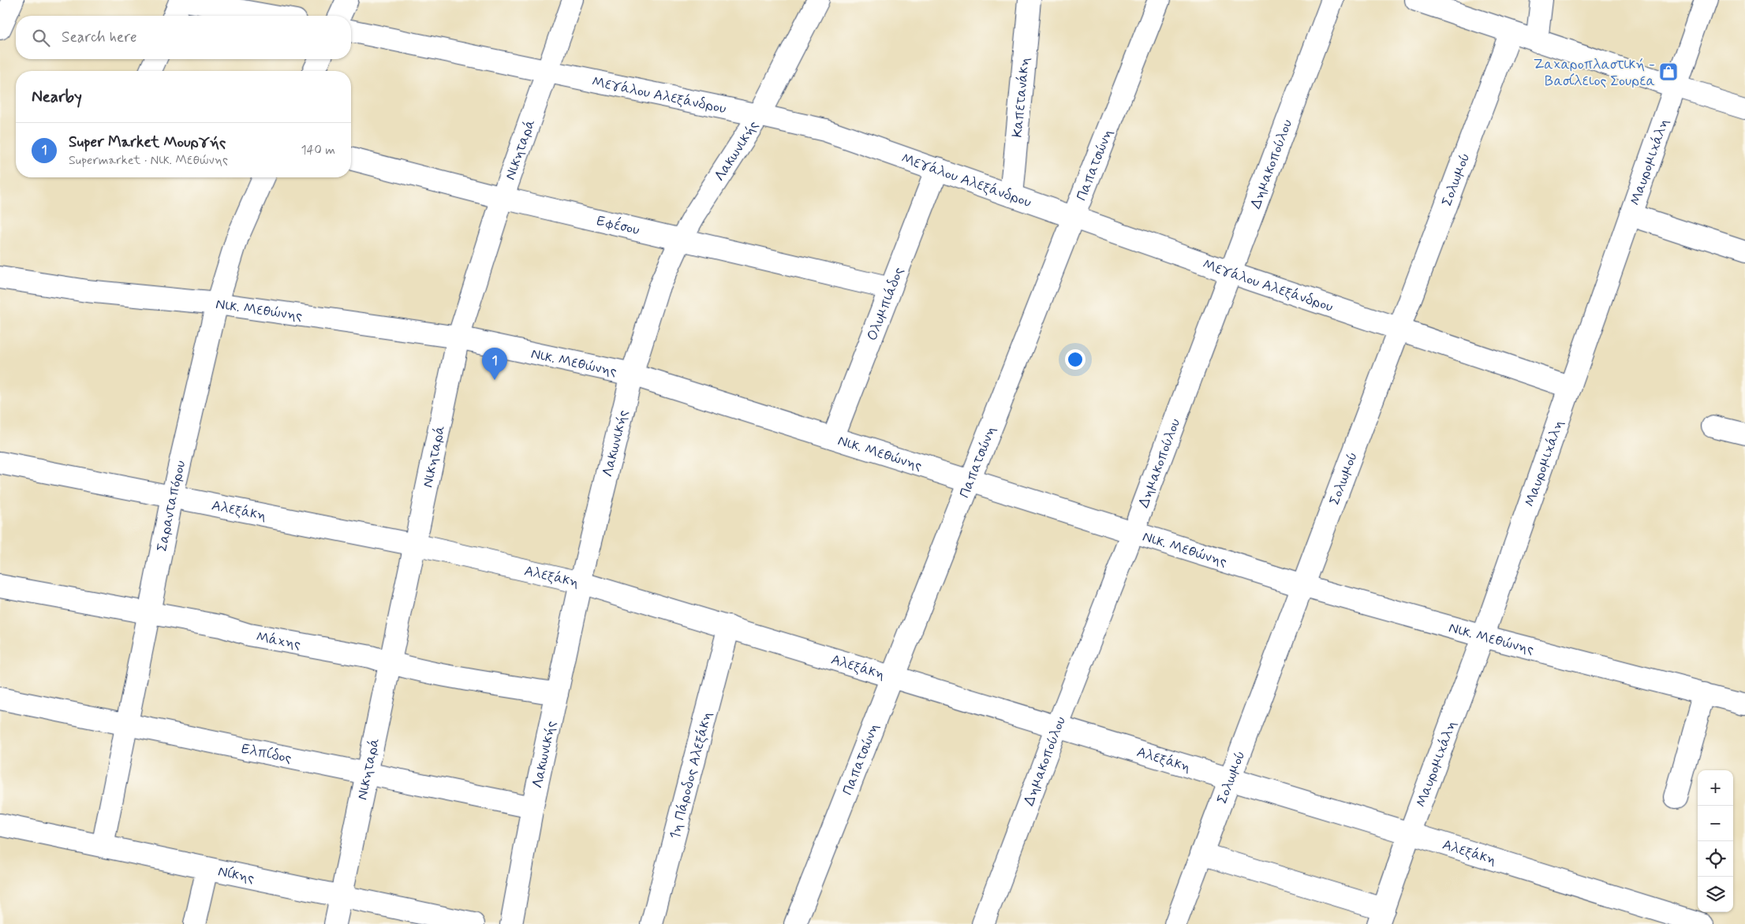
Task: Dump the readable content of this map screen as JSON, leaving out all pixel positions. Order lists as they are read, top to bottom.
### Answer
{
  "streets": {
    "street": [
      "Μεγάλου Αλεξάνδρου",
      "Καπετανάκη",
      "Νικηταρά",
      "Λακωνικής",
      "Μαυρομιχάλη",
      "Δημακοπούλου",
      "Παπατσώνη",
      "Σολωμού",
      "Εφέσου",
      "Ολυμπιάδος",
      "Νικ. Μεθώνης",
      "Σαρανταπόρου",
      "Αλεξάκη",
      "Μάχης",
      "Ελπίδος",
      "1η Πάροδος Αλεξάκη",
      "Νίκης"
    ]
  },
  "crossings": [
    ["Μεγάλου Αλεξάνδρου", "Καπετανάκη"],
    ["Μεγάλου Αλεξάνδρου", "Νικηταρά"],
    ["Μεγάλου Αλεξάνδρου", "Λακωνικής"],
    ["Μεγάλου Αλεξάνδρου", "Μαυρομιχάλη"],
    ["Μεγάλου Αλεξάνδρου", "Δημακοπούλου"],
    ["Μεγάλου Αλεξάνδρου", "Παπατσώνη"],
    ["Μεγάλου Αλεξάνδρου", "Σολωμού"],
    ["Μεγάλου Αλεξάνδρου", "Ολυμπιάδος"],
    ["Νικηταρά", "Εφέσου"],
    ["Νικηταρά", "Νικ. Μεθώνης"],
    ["Νικηταρά", "Αλεξάκη"],
    ["Νικηταρά", "Μάχης"],
    ["Νικηταρά", "Ελπίδος"],
    ["Νικηταρά", "Νίκης"],
    ["Λακωνικής", "Εφέσου"],
    ["Λακωνικής", "Νικ. Μεθώνης"],
    ["Λακωνικής", "Αλεξάκη"],
    ["Λακωνικής", "Μάχης"],
    ["Λακωνικής", "Ελπίδος"],
    ["Μαυρομιχάλη", "Νικ. Μεθώνης"],
    ["Μαυρομιχάλη", "Αλεξάκη"],
    ["Δημακοπούλου", "Νικ. Μεθώνης"],
    ["Δημακοπούλου", "Αλεξάκη"],
    ["Παπατσώνη", "Νικ. Μεθώνης"],
    ["Παπατσώνη", "Αλεξάκη"],
    ["Σολωμού", "Νικ. Μεθώνης"],
    ["Σολωμού", "Αλεξάκη"],
    ["Εφέσου", "Ολυμπιάδος"],
    ["Ολυμπιάδος", "Νικ. Μεθώνης"],
    ["Νικ. Μεθώνης", "Σαρανταπόρου"],
    ["Σαρανταπόρου", "Αλεξάκη"],
    ["Σαρανταπόρου", "Μάχης"],
    ["Σαρανταπόρου", "Ελπίδος"],
    ["Σαρανταπόρου", "Νίκης"],
    ["Αλεξάκη", "1η Πάροδος Αλεξάκη"]
  ],
  "places": {
    "shop": ["Ζαχαροπλαστική - Βασίλειος Σουρεα"]
  },
  "page": {
    "search": "Search here",
    "heading": "Nearby",
    "list": [
      {
        "mark": "1",
        "name": "Super Market Μουργής",
        "note": "Supermarket · Νικ. Μεθώνης",
        "value": "140 m"
      }
    ],
    "pins": "1",
    "map_buttons": ["+", "−"]
  }
}
